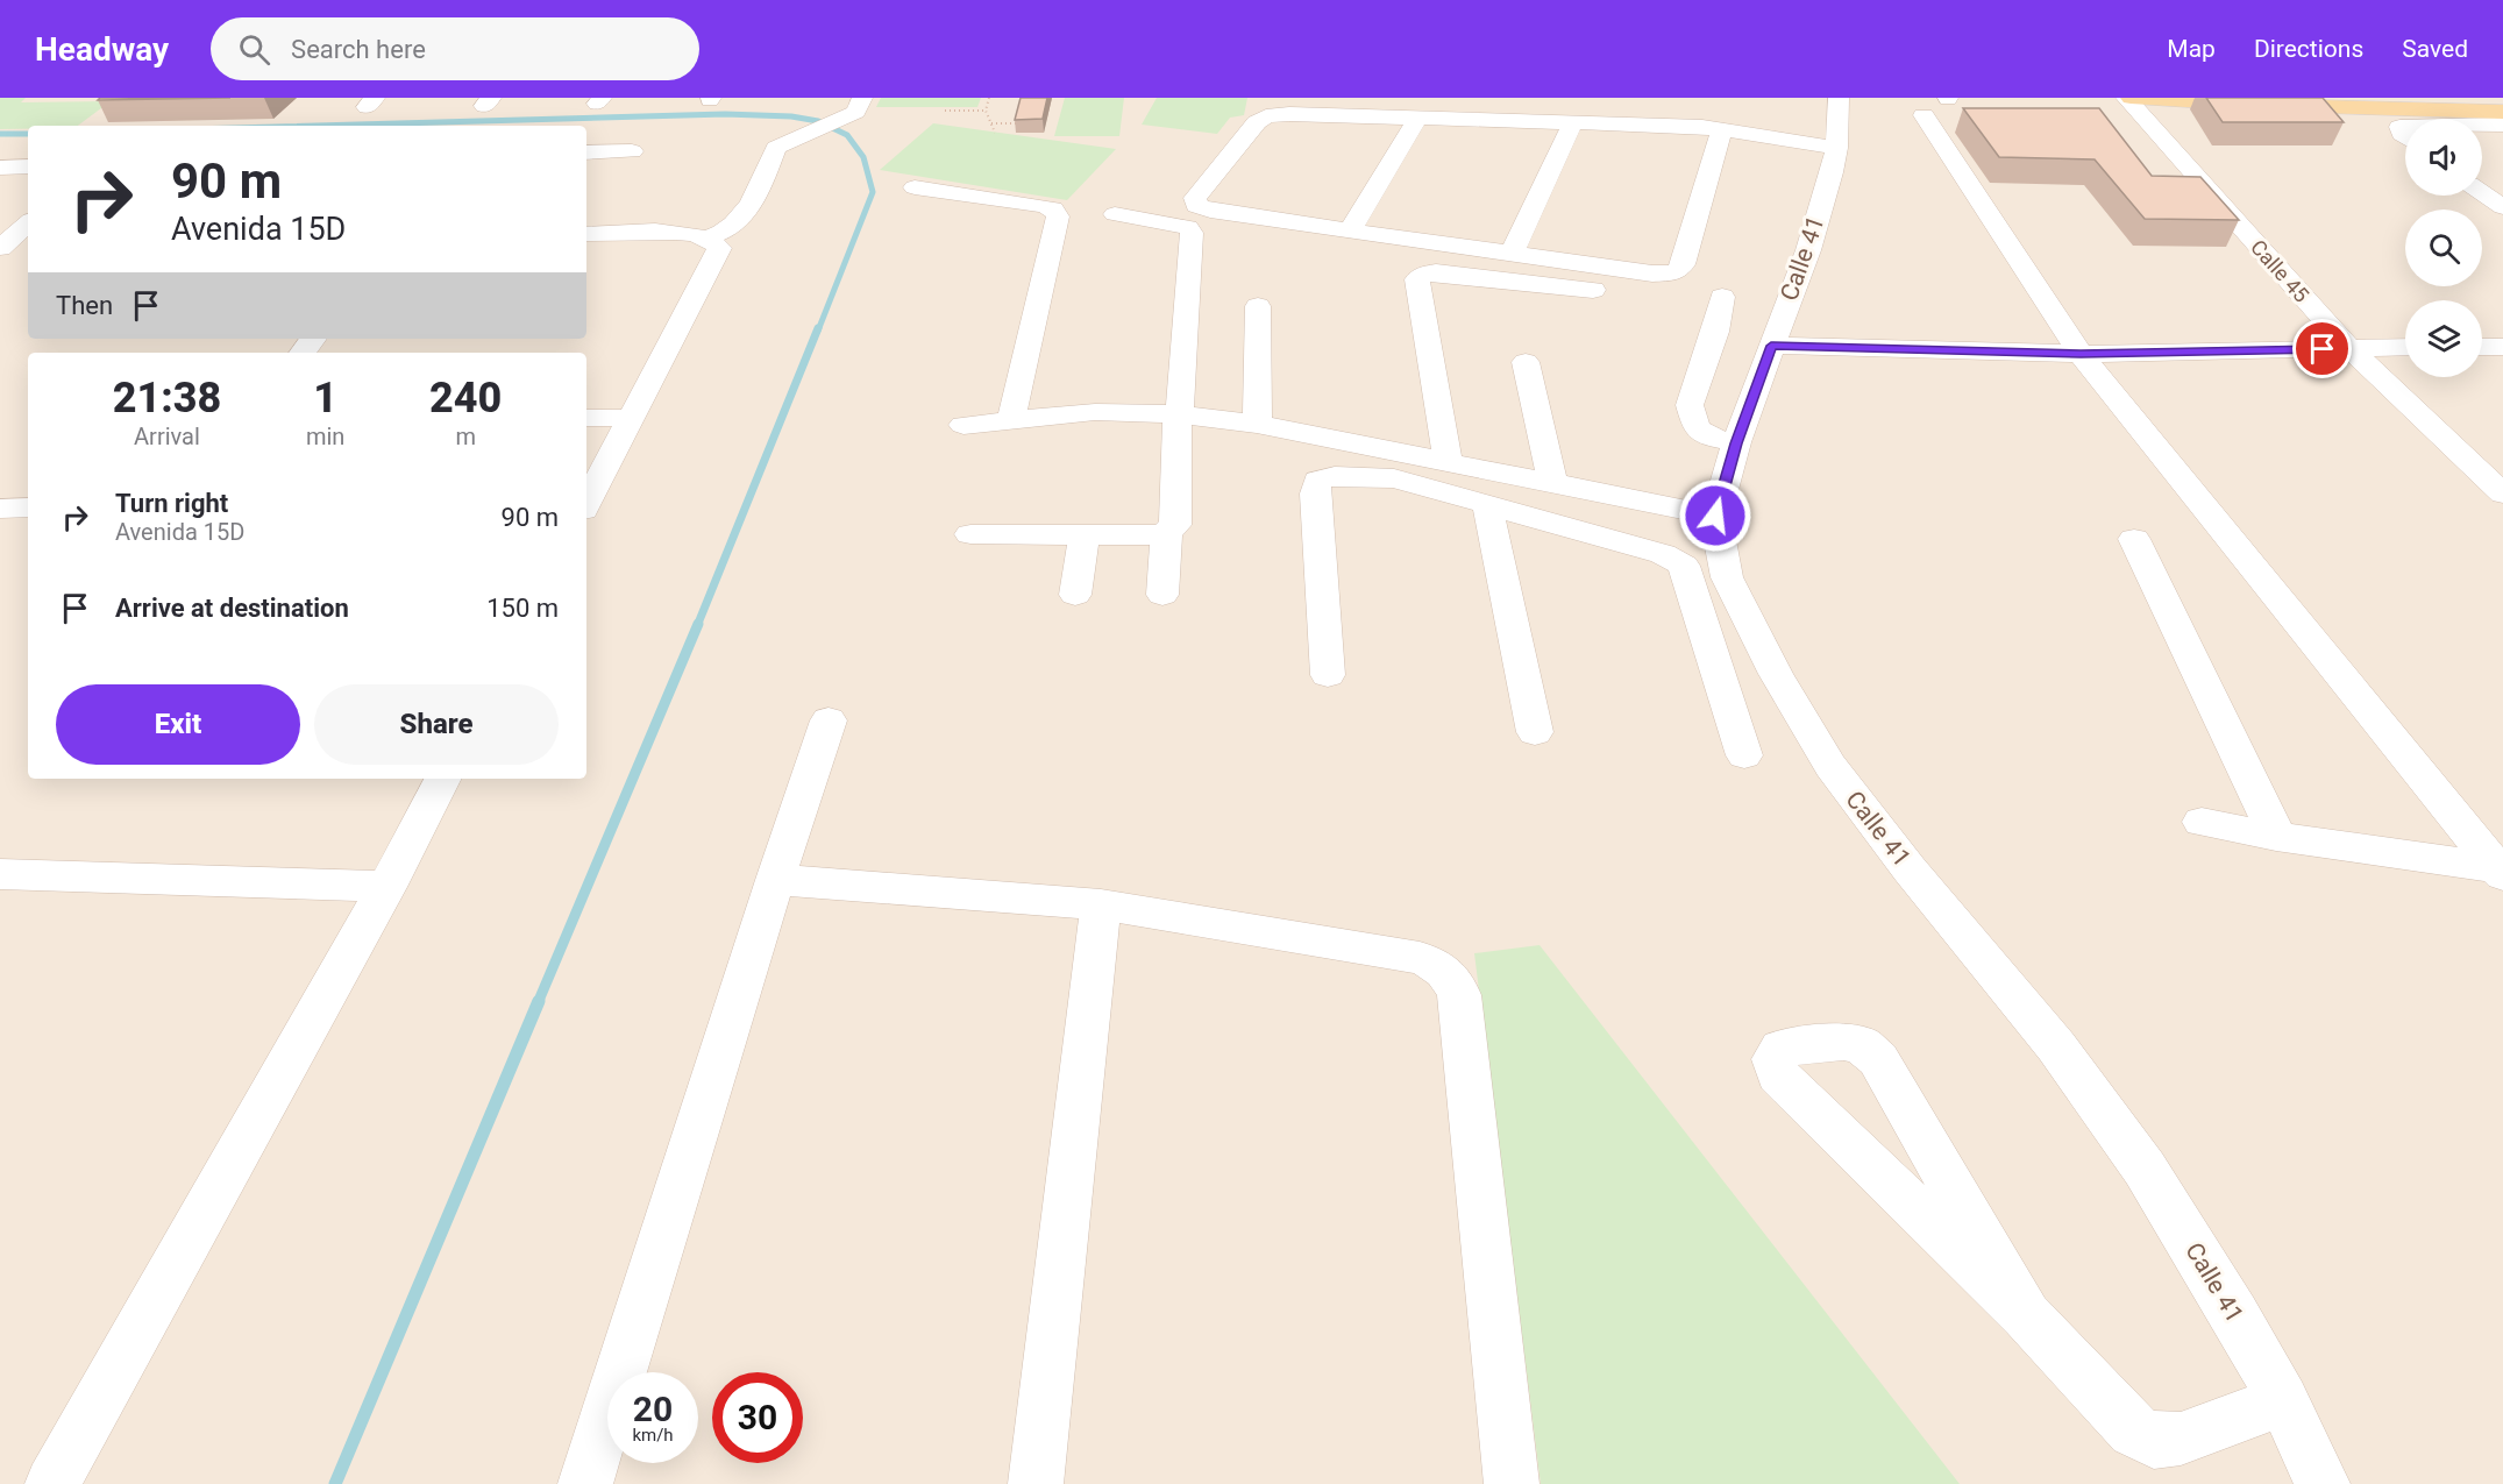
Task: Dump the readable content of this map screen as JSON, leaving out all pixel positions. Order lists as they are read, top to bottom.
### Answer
{
  "streets": {
    "street": ["Calle 41", "Calle 45"]
  },
  "page": {
    "header": "Headway",
    "search": "Search here",
    "nav": ["Map", "Directions", "Saved"],
    "turn": ["90 m", "Avenida 15D"],
    "then": "Then",
    "eta": [
      "21:38",
      "Arrival",
      "1",
      "min",
      "240",
      "m"
    ],
    "list": [
      {
        "name": "Turn right",
        "note": "Avenida 15D",
        "value": "90 m"
      },
      {
        "name": "Arrive at destination",
        "value": "150 m"
      }
    ],
    "buttons": ["Exit", "Share"],
    "speed": "20 km/h",
    "limit": "30"
  }
}
